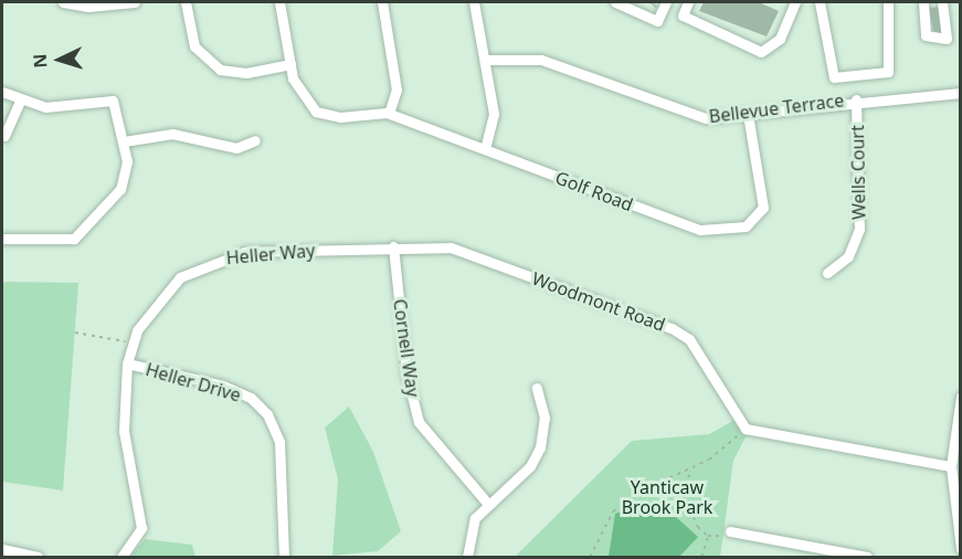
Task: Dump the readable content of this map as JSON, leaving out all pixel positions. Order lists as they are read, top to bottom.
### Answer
{
  "streets": {
    "street": [
      "Bellevue Terrace",
      "Wells Court",
      "Golf Road",
      "Heller Way",
      "Woodmont Road",
      "Cornell Way",
      "Heller Drive"
    ]
  },
  "crossings": [
    ["Bellevue Terrace", "Wells Court"],
    ["Bellevue Terrace", "Golf Road"],
    ["Heller Way", "Woodmont Road"],
    ["Heller Way", "Cornell Way"],
    ["Heller Way", "Heller Drive"],
    ["Woodmont Road", "Cornell Way"]
  ],
  "parks": ["Yanticaw Brook Park"],
  "north": "left"
}
